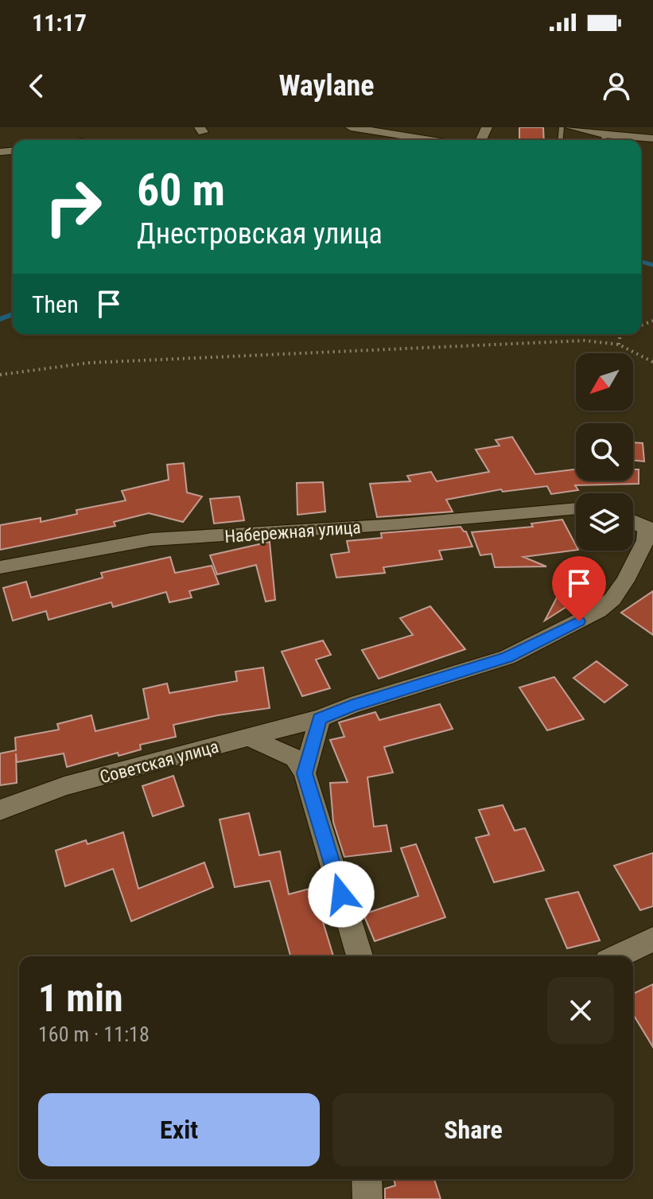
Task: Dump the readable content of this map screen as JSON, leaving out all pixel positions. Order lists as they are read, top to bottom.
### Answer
{
  "streets": {
    "street": ["Набережная улица", "Советская улица"]
  },
  "north": "bottom left",
  "page": {
    "status": "11:17",
    "header": "Waylane",
    "turn": ["60 m", "Днестровская улица"],
    "then": "Then",
    "heading": ["1 min", "160 m · 11:18"],
    "buttons": ["Exit", "Share"]
  }
}
